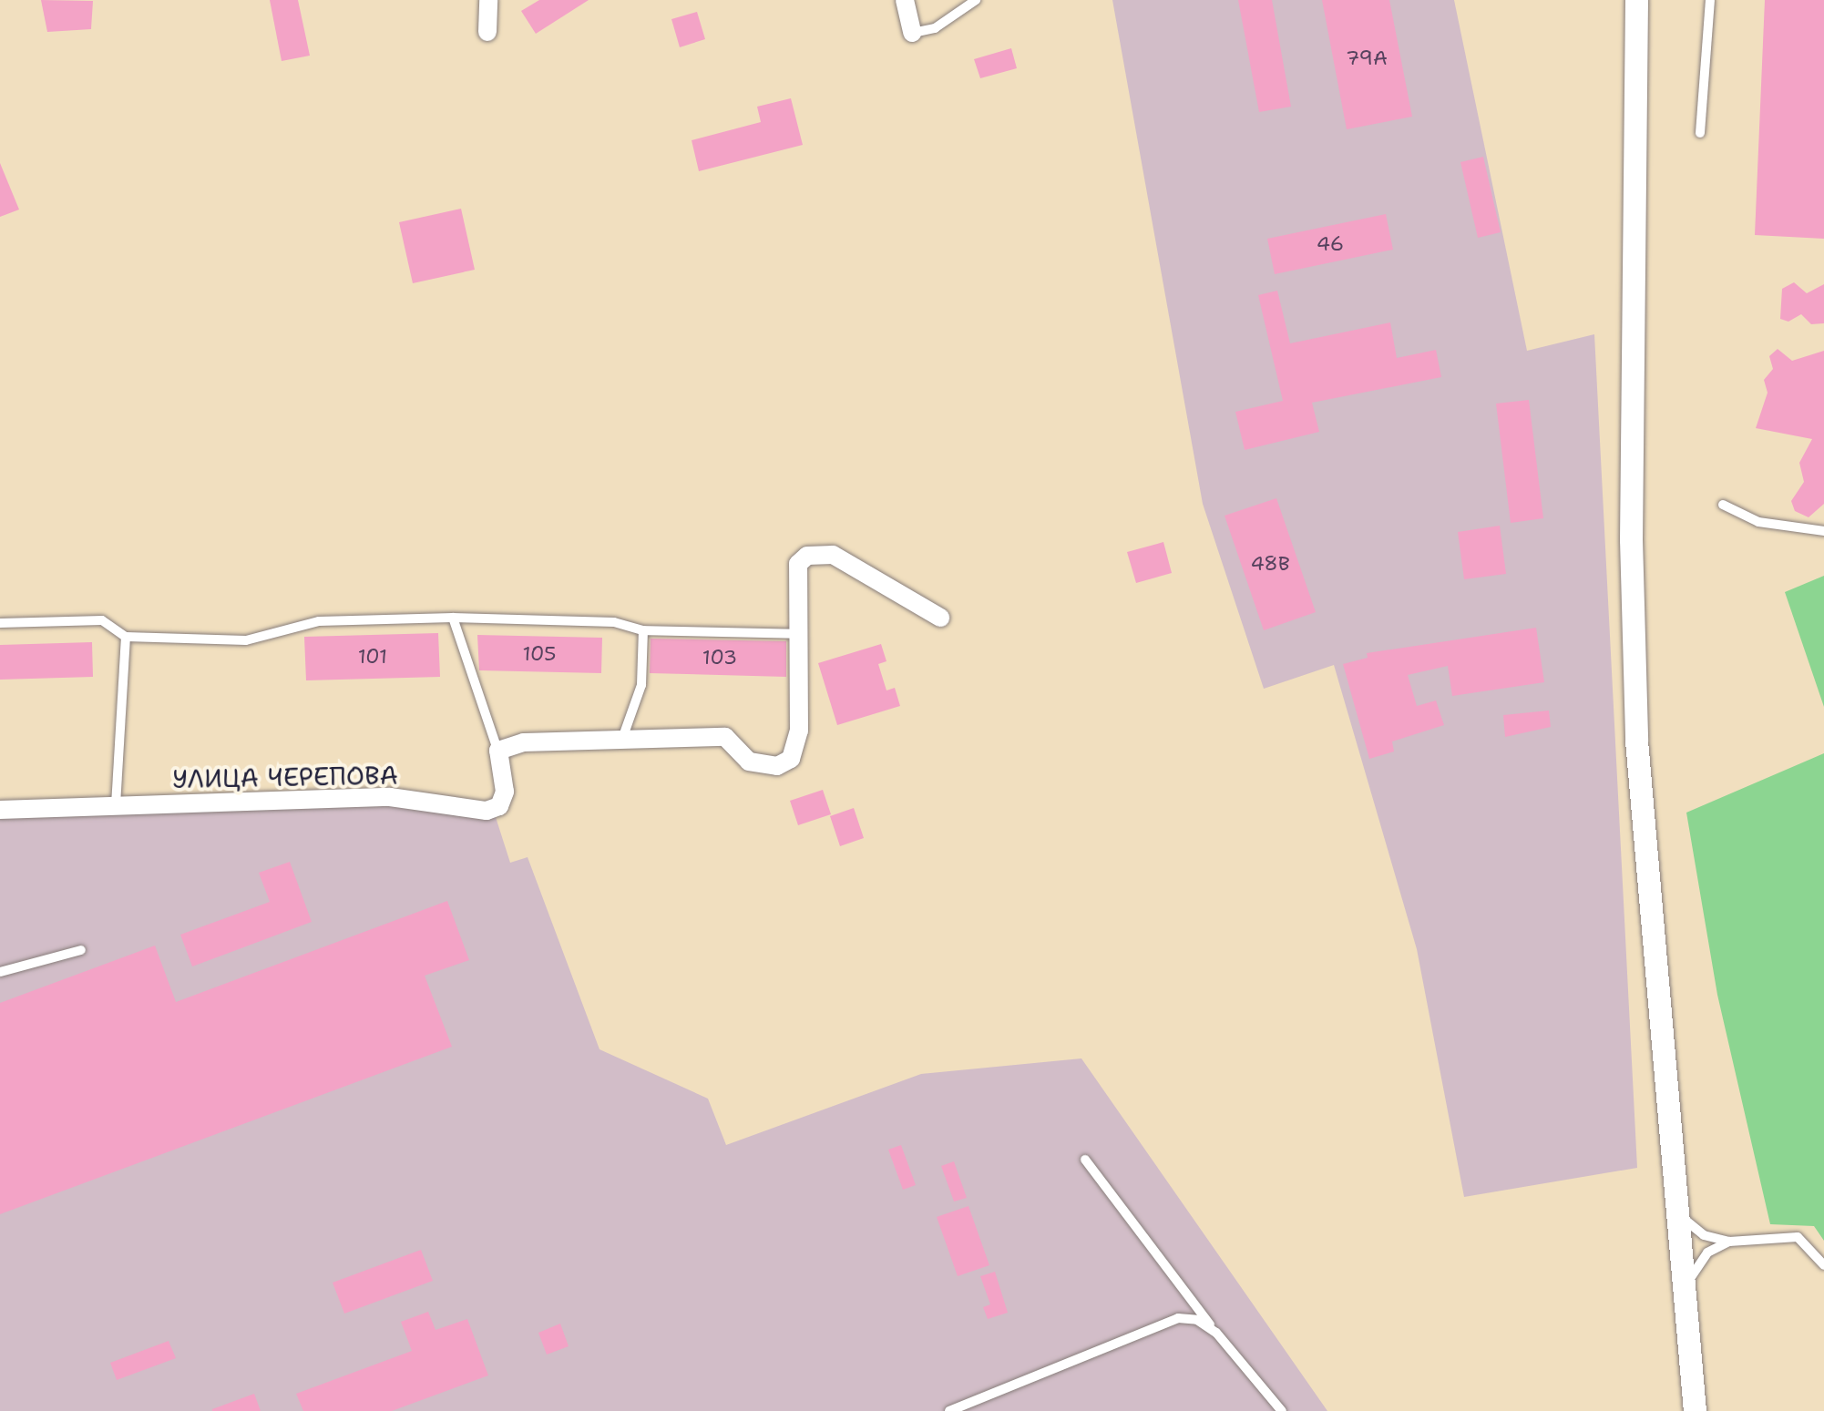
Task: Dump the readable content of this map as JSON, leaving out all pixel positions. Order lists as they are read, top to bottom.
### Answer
{
  "streets": {
    "street": ["УЛИЦА ЧЕРЕПОВА"]
  },
  "house_numbers": [
    "79А",
    "46",
    "48В",
    "105",
    "101",
    "103"
  ]
}
